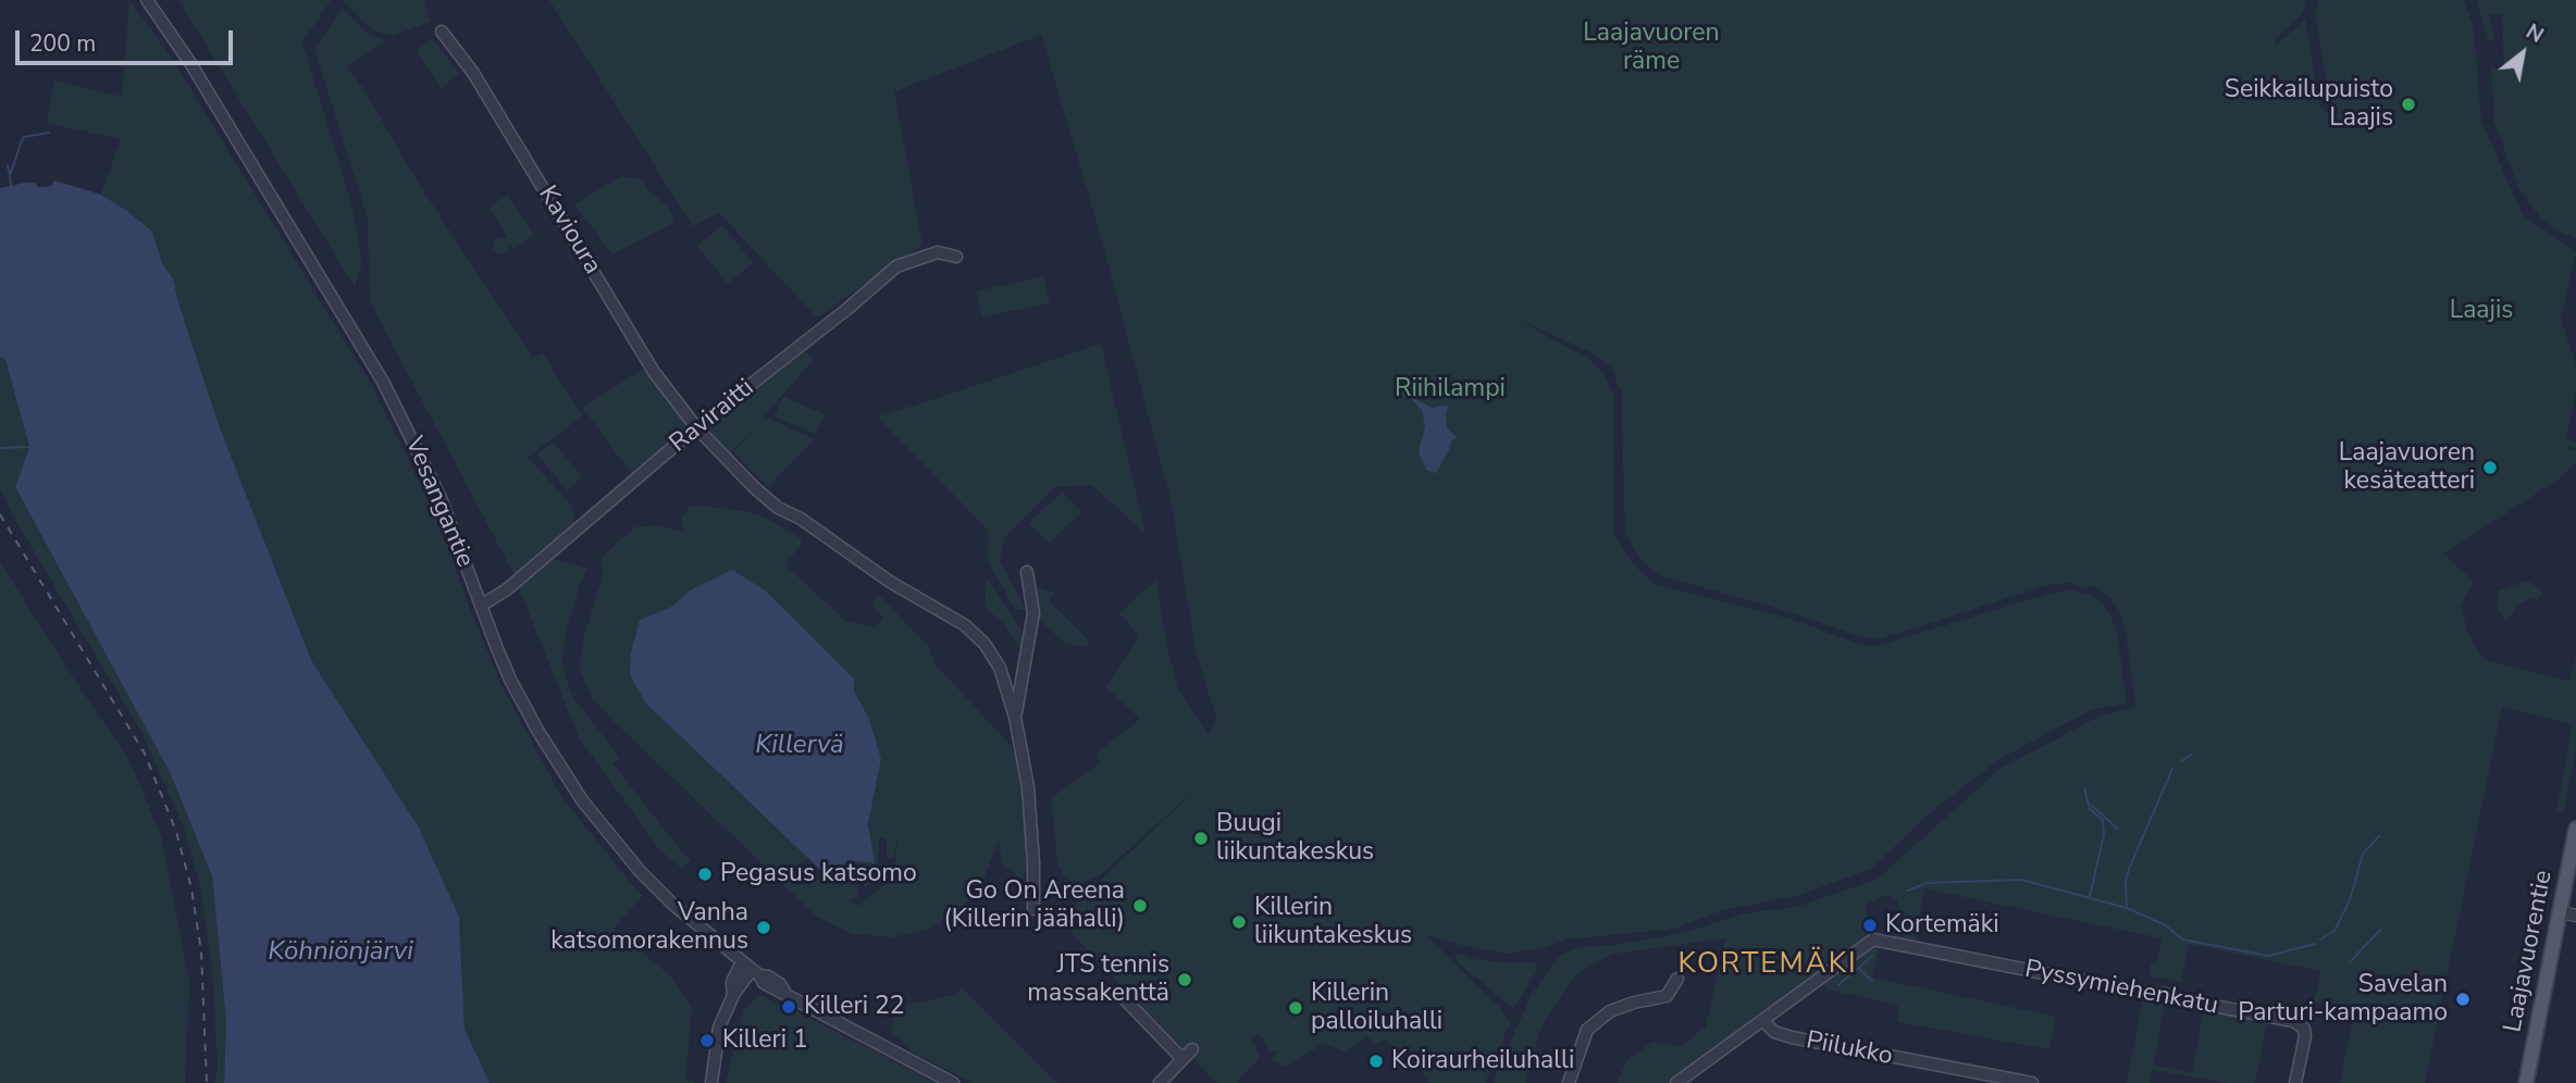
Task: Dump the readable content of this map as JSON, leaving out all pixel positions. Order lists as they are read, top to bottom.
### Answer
{
  "streets": {
    "main road": ["Laajavuorentie"],
    "street": [
      "Kavioura",
      "Raviraitti",
      "Vesangantie",
      "Pyssymiehenkatu",
      "Piilukko"
    ]
  },
  "crossings": [
    ["Kavioura", "Raviraitti"],
    ["Raviraitti", "Vesangantie"],
    ["Pyssymiehenkatu", "Piilukko"]
  ],
  "districts": ["KORTEMÄKI"],
  "water": ["Killervä", "Köhniönjärvi"],
  "parks": ["Laajavuoren räme", "Laajis", "Riihilampi"],
  "places": [
    "Seikkailupuisto Laajis",
    "Laajavuoren kesäteatteri",
    "Buugi liikuntakeskus",
    "Pegasus katsomo",
    "Go On Areena (Killerin jäähalli)",
    "Killerin liikuntakeskus",
    "Kortemäki",
    "Vanha katsomorakennus",
    "JTS tennis massakenttä",
    "Savelan Parturi-kampaamo",
    "Killeri 22",
    "Killerin palloiluhalli",
    "Killeri 1",
    "Koiraurheiluhalli"
  ],
  "scale_bar": "200 m",
  "north": "top right"
}
